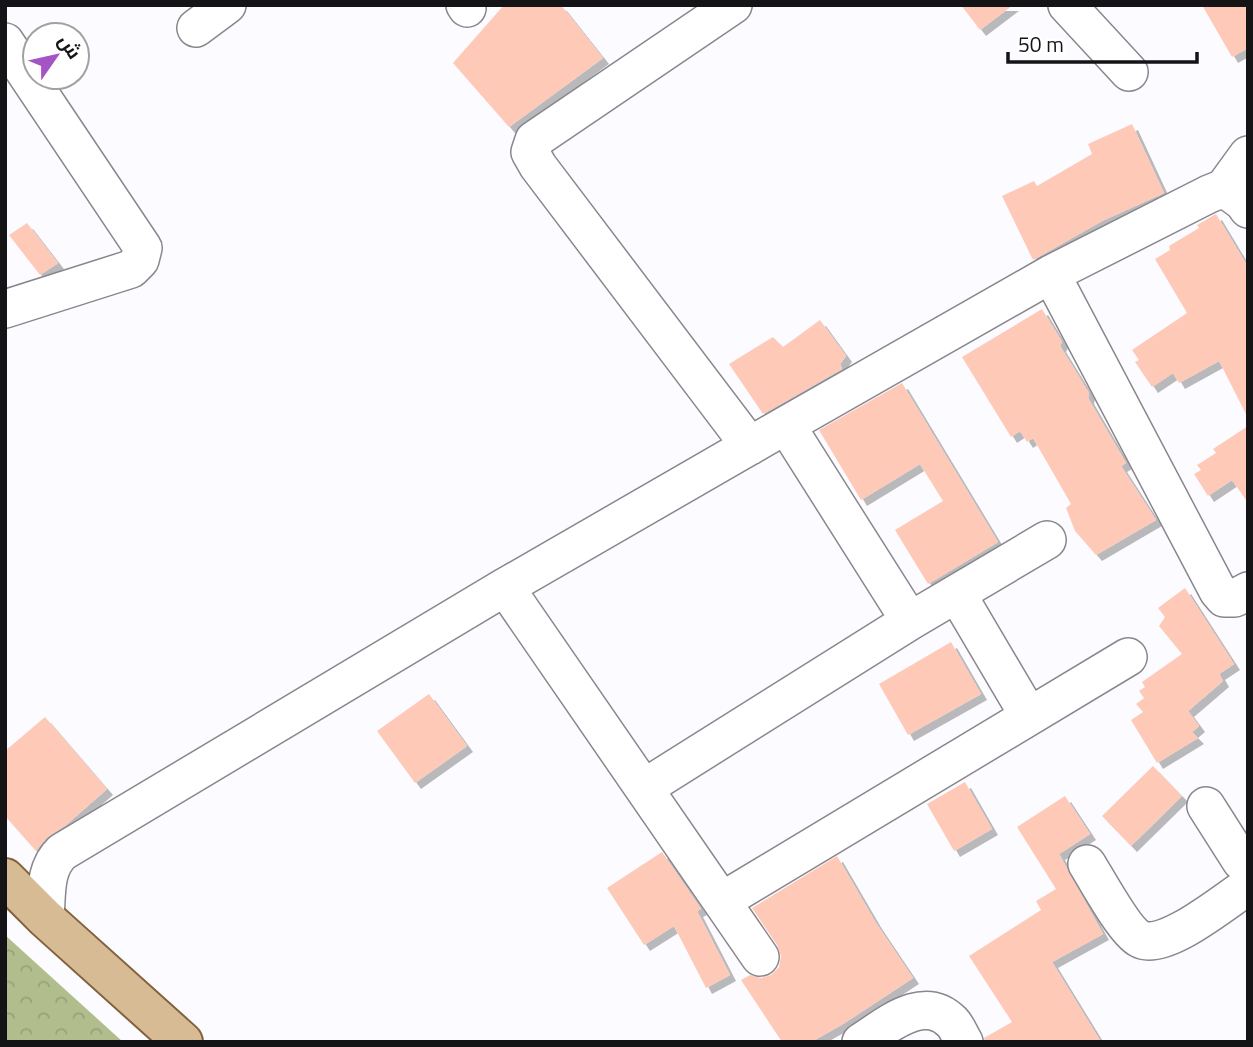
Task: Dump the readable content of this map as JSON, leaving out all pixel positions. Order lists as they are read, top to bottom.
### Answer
{
  "scale_bar": "50 m",
  "north": "top right"
}
